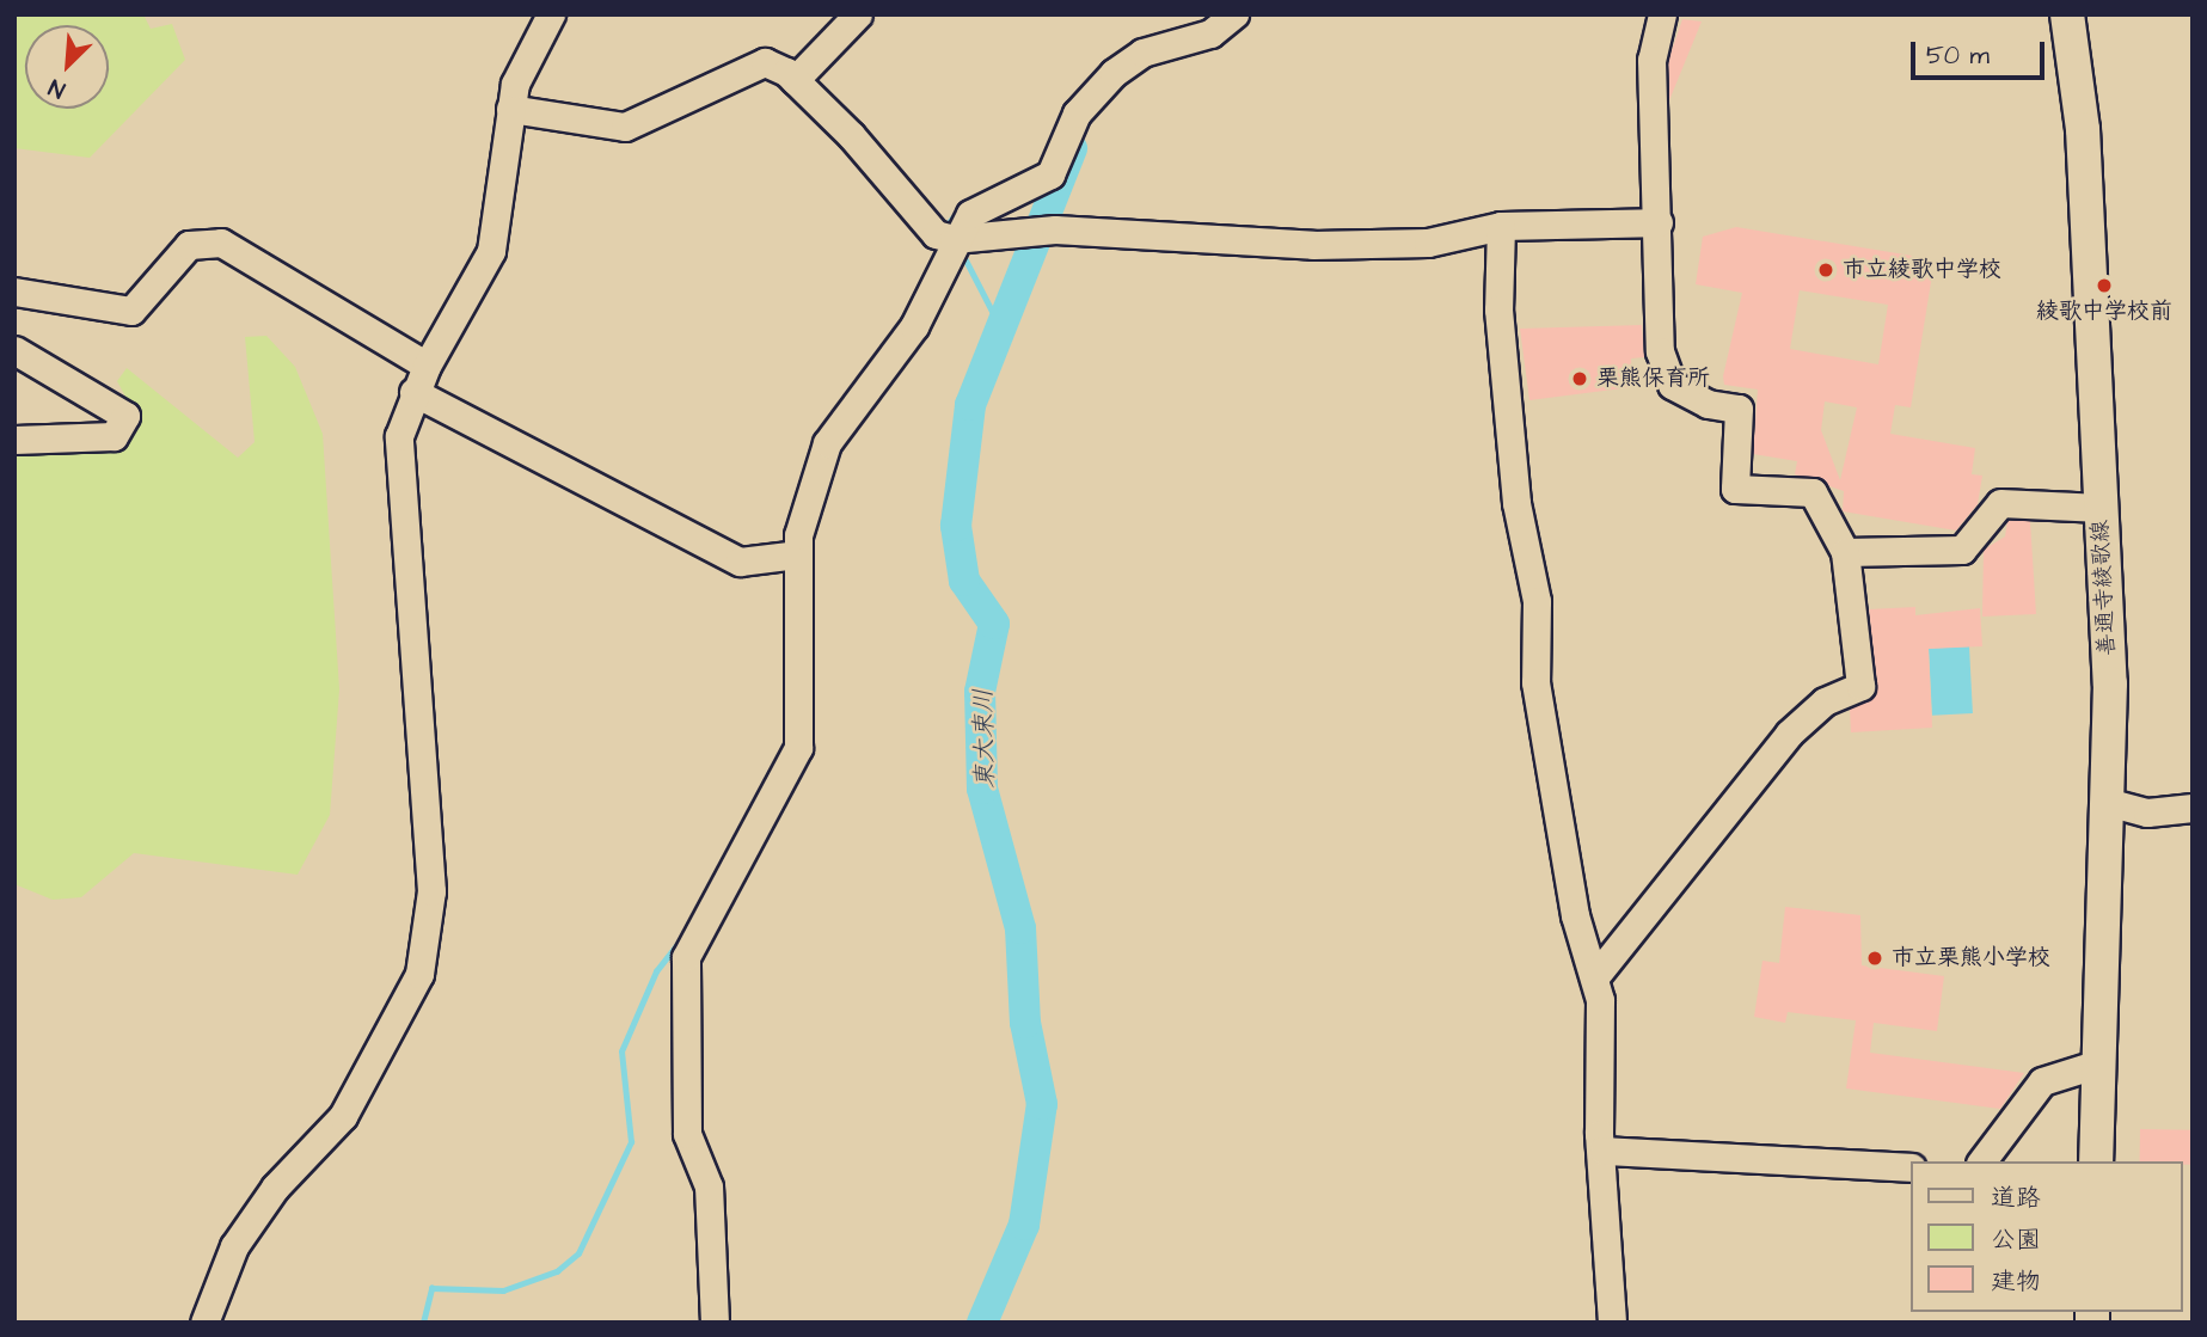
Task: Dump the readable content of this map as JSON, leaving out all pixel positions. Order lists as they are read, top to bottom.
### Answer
{
  "streets": {
    "main road": ["善通寺綾歌線"]
  },
  "water": ["東大束川"],
  "places": [
    "市立綾歌中学校",
    "綾歌中学校前",
    "栗熊保育所",
    "市立栗熊小学校"
  ],
  "legend": ["道路", "公園", "建物"],
  "scale_bar": "50 m",
  "north": "bottom left"
}
